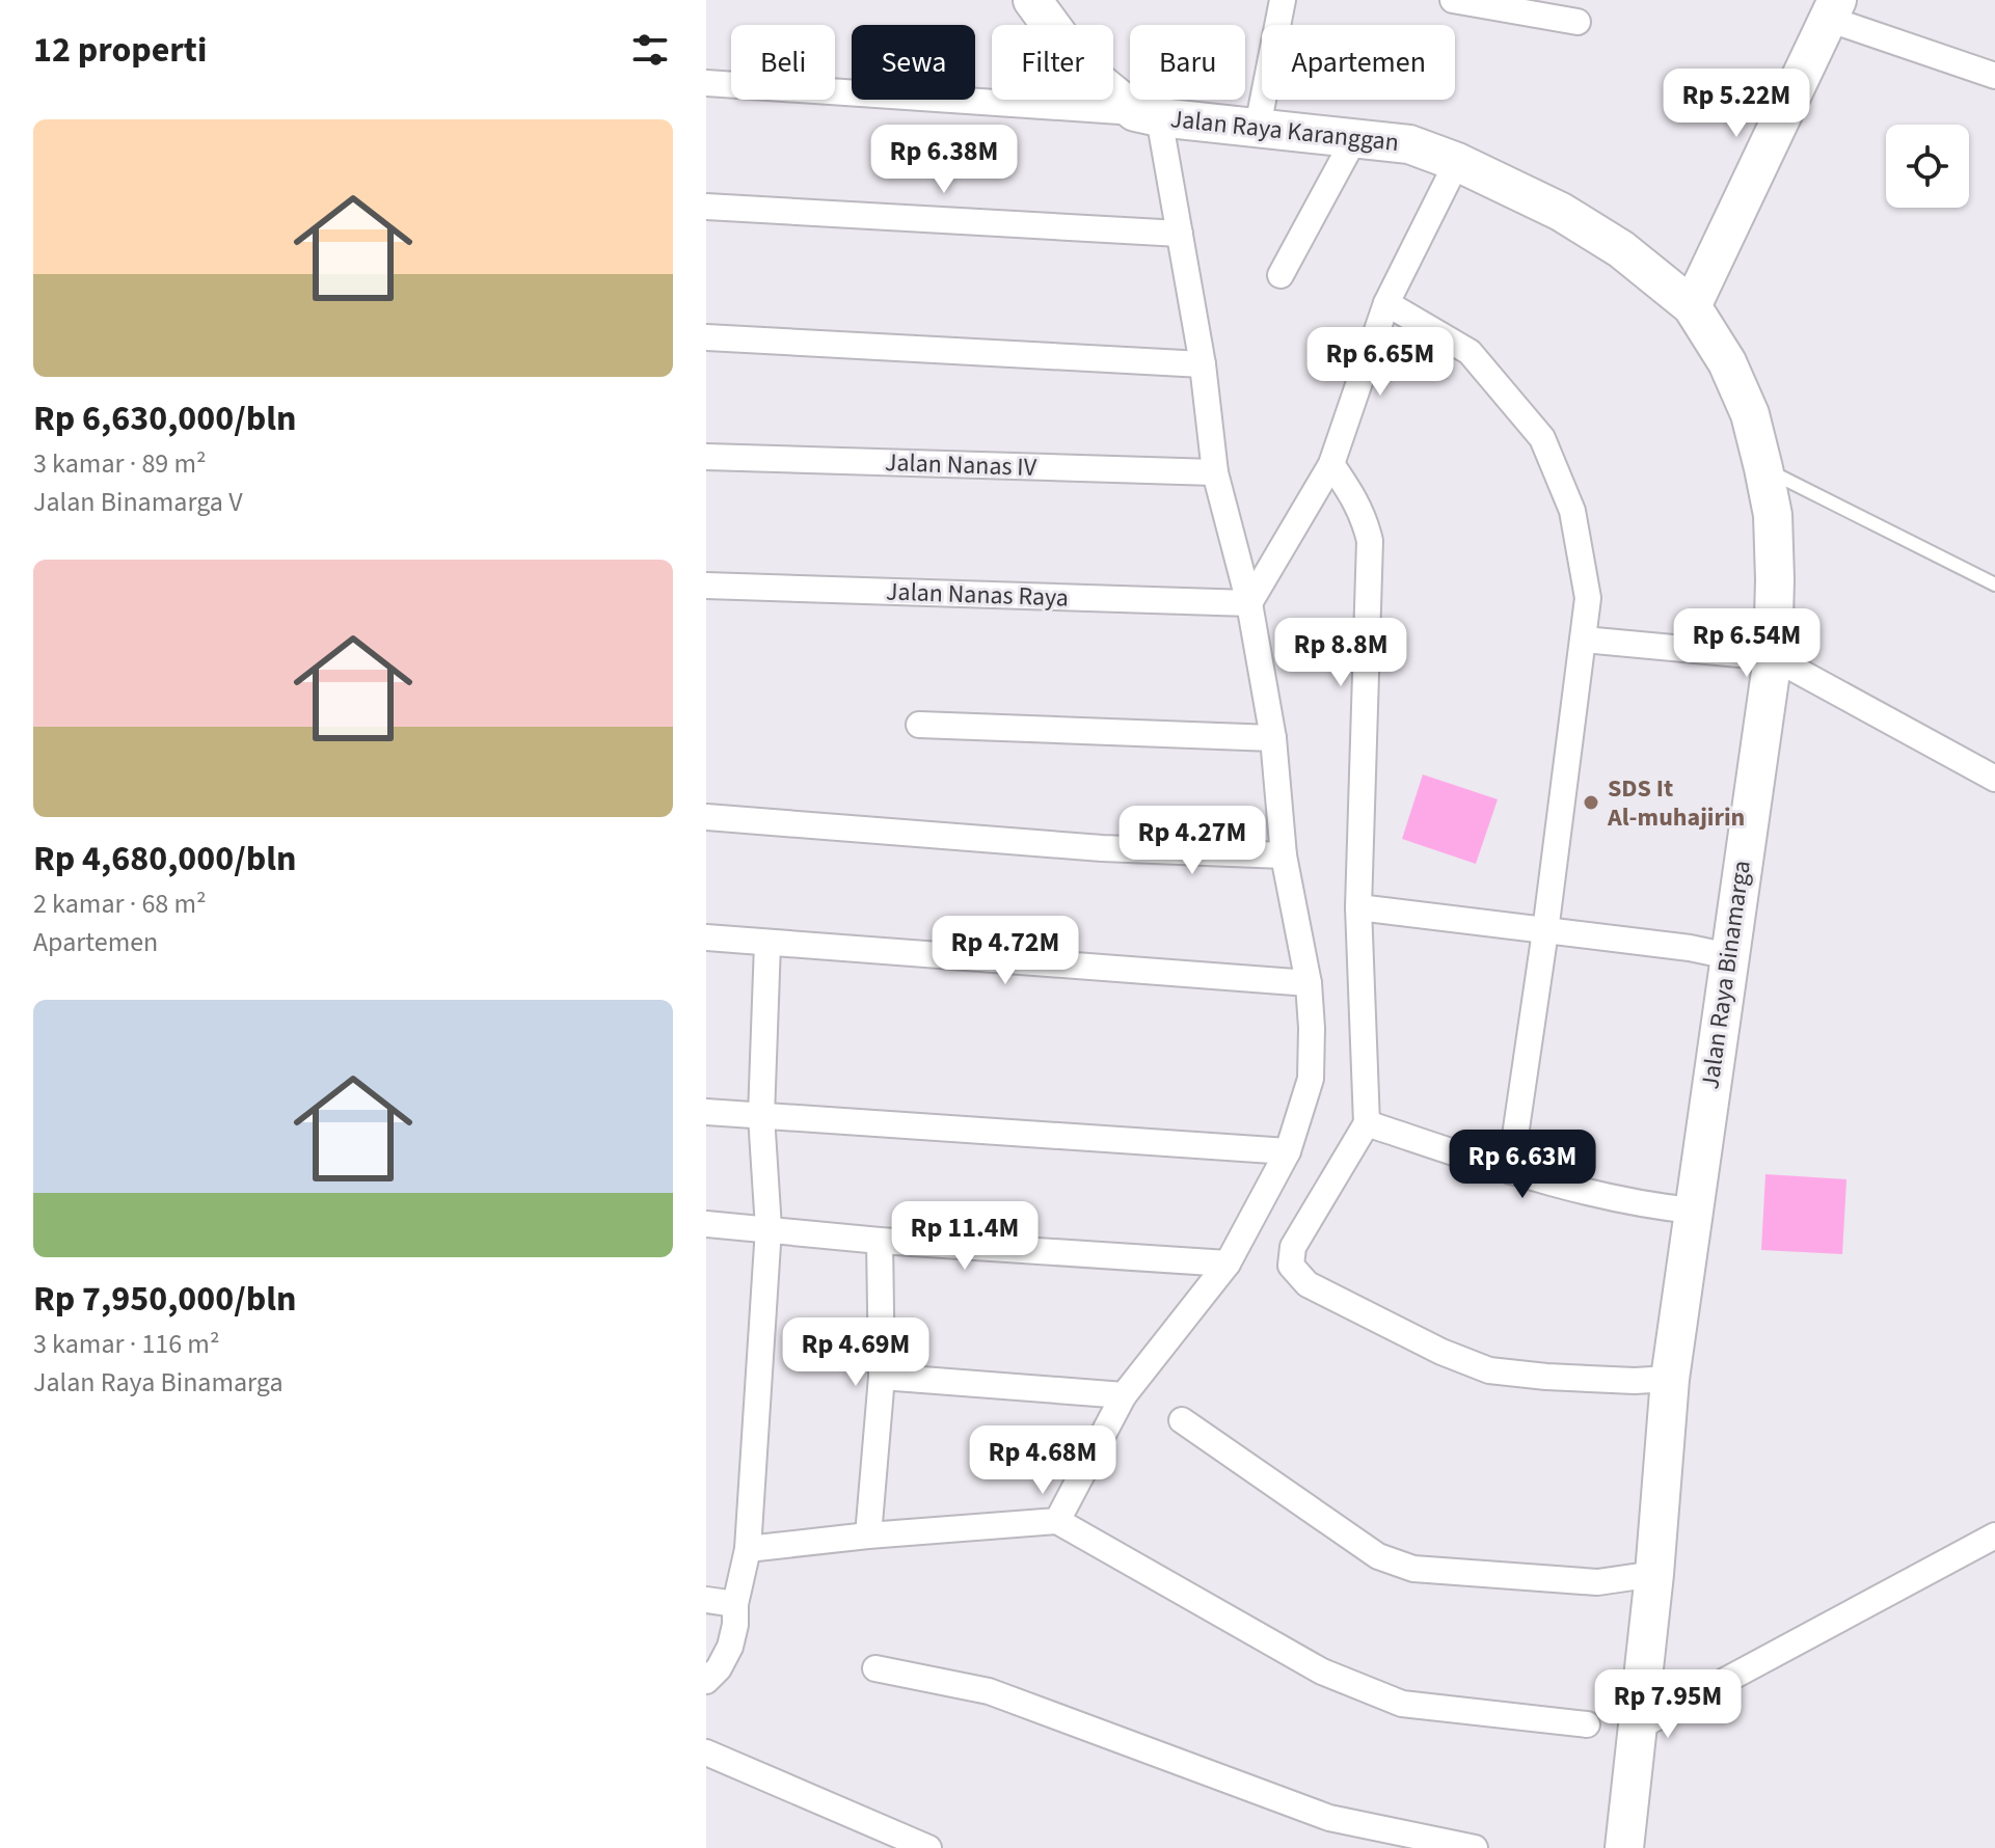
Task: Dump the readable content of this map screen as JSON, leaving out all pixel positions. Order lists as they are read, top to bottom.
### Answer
{
  "streets": {
    "street": [
      "Jalan Raya Karanggan",
      "Jalan Nanas IV",
      "Jalan Nanas Raya",
      "Jalan Raya Binamarga"
    ]
  },
  "crossings": [
    ["Jalan Raya Karanggan", "Jalan Raya Binamarga"]
  ],
  "places": ["SDS It Al-muhajirin"],
  "page": {
    "heading": "12 properti",
    "chip": [
      "Beli",
      "Sewa",
      "Filter",
      "Baru",
      "Apartemen"
    ],
    "price": [
      "Rp 5.22M",
      "Rp 6.38M",
      "Rp 6.65M",
      "Rp 6.54M",
      "Rp 8.8M",
      "Rp 4.27M",
      "Rp 4.72M",
      "Rp 6.63M",
      "Rp 11.4M",
      "Rp 4.69M",
      "Rp 4.68M",
      "Rp 7.95M"
    ],
    "list": [
      {
        "name": "Rp 6,630,000/bln",
        "note": "3 kamar · 89 m² · Jalan Binamarga V"
      },
      {
        "name": "Rp 4,680,000/bln",
        "note": "2 kamar · 68 m² · Apartemen"
      },
      {
        "name": "Rp 7,950,000/bln",
        "note": "3 kamar · 116 m² · Jalan Raya Binamarga"
      }
    ]
  }
}
